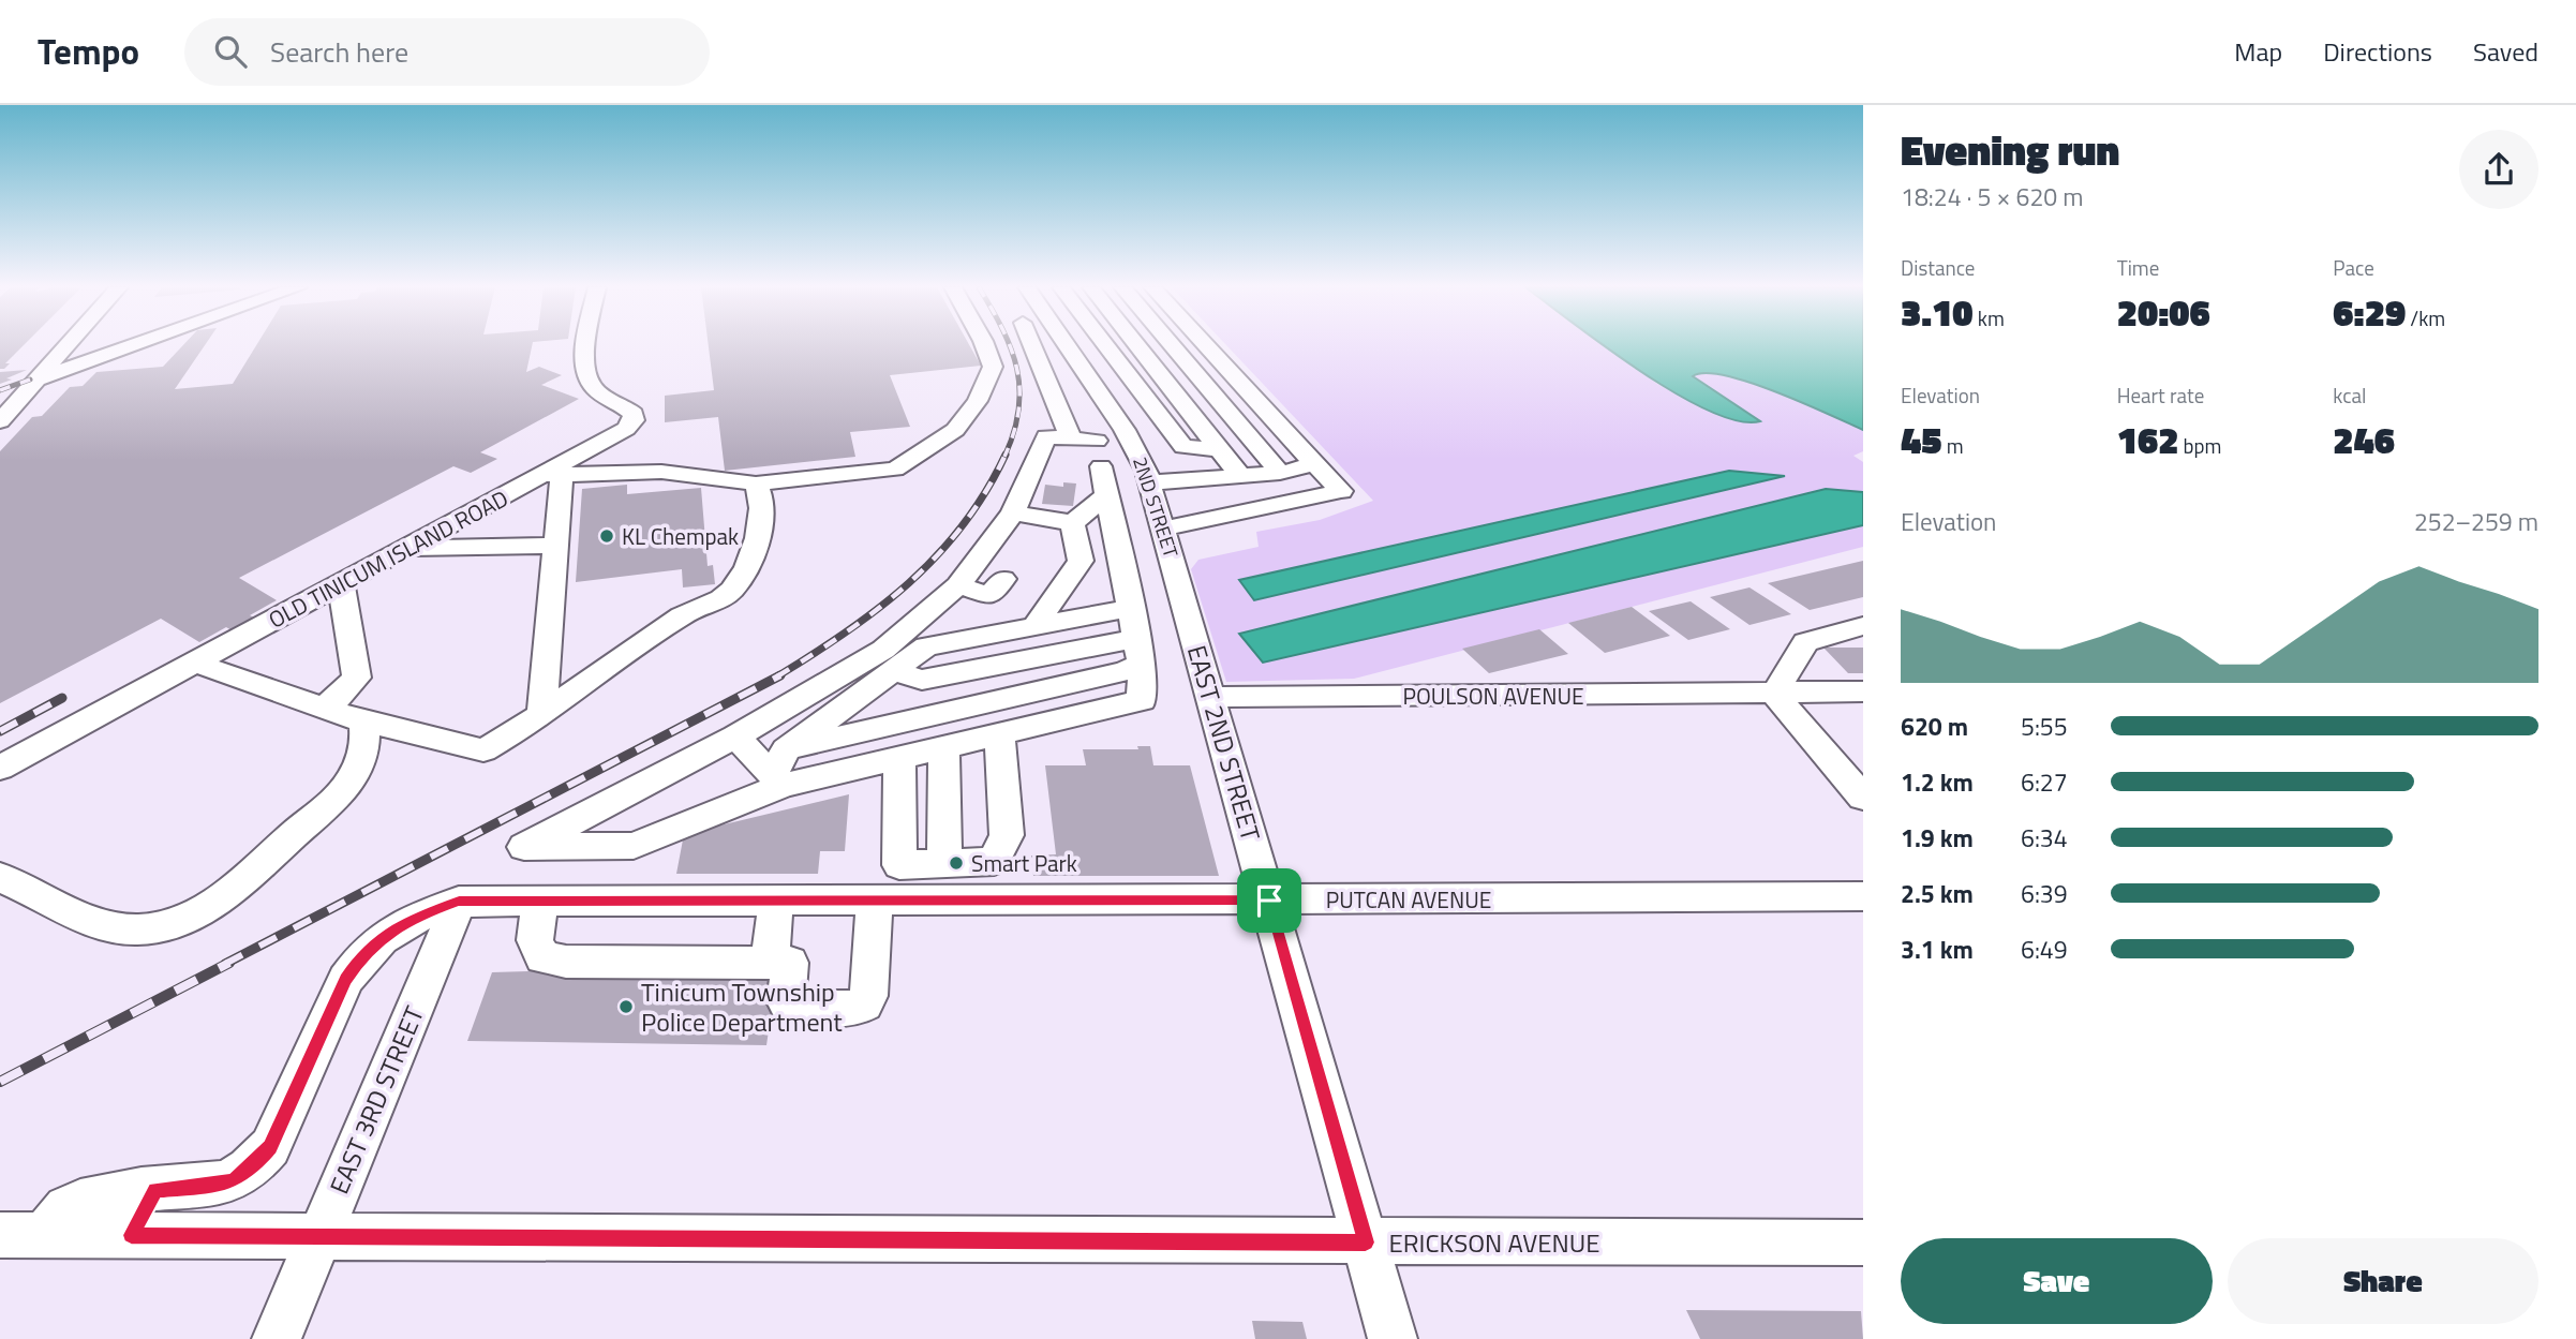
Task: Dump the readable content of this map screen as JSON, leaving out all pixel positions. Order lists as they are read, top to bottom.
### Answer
{
  "streets": {
    "street": [
      "2ND STREET",
      "OLD TINICUM ISLAND ROAD",
      "POULSON AVENUE",
      "EAST 2ND STREET",
      "PUTCAN AVENUE",
      "EAST 3RD STREET",
      "ERICKSON AVENUE"
    ]
  },
  "crossings": [
    ["2ND STREET", "EAST 2ND STREET"],
    ["POULSON AVENUE", "EAST 2ND STREET"],
    ["EAST 2ND STREET", "PUTCAN AVENUE"],
    ["EAST 2ND STREET", "ERICKSON AVENUE"],
    ["PUTCAN AVENUE", "EAST 3RD STREET"],
    ["EAST 3RD STREET", "ERICKSON AVENUE"]
  ],
  "places": ["KL Chempak", "Smart Park", "Tinicum Township Police Department"],
  "page": {
    "header": "Tempo",
    "search": "Search here",
    "nav": ["Map", "Directions", "Saved"],
    "heading": ["Evening run", "18:24 · 5 × 620 m"],
    "stats": [
      ["Distance", "3.10 km"],
      ["Time", "20:06"],
      ["Pace", "6:29 /km"],
      ["Elevation", "45 m"],
      ["Heart rate", "162 bpm"],
      ["kcal", "246"]
    ],
    "chart": ["Elevation", "252–259 m"],
    "list": [
      {
        "name": "620 m",
        "note": "5:55"
      },
      {
        "name": "1.2 km",
        "note": "6:27"
      },
      {
        "name": "1.9 km",
        "note": "6:34"
      },
      {
        "name": "2.5 km",
        "note": "6:39"
      },
      {
        "name": "3.1 km",
        "note": "6:49"
      }
    ],
    "buttons": ["Save", "Share"]
  }
}
